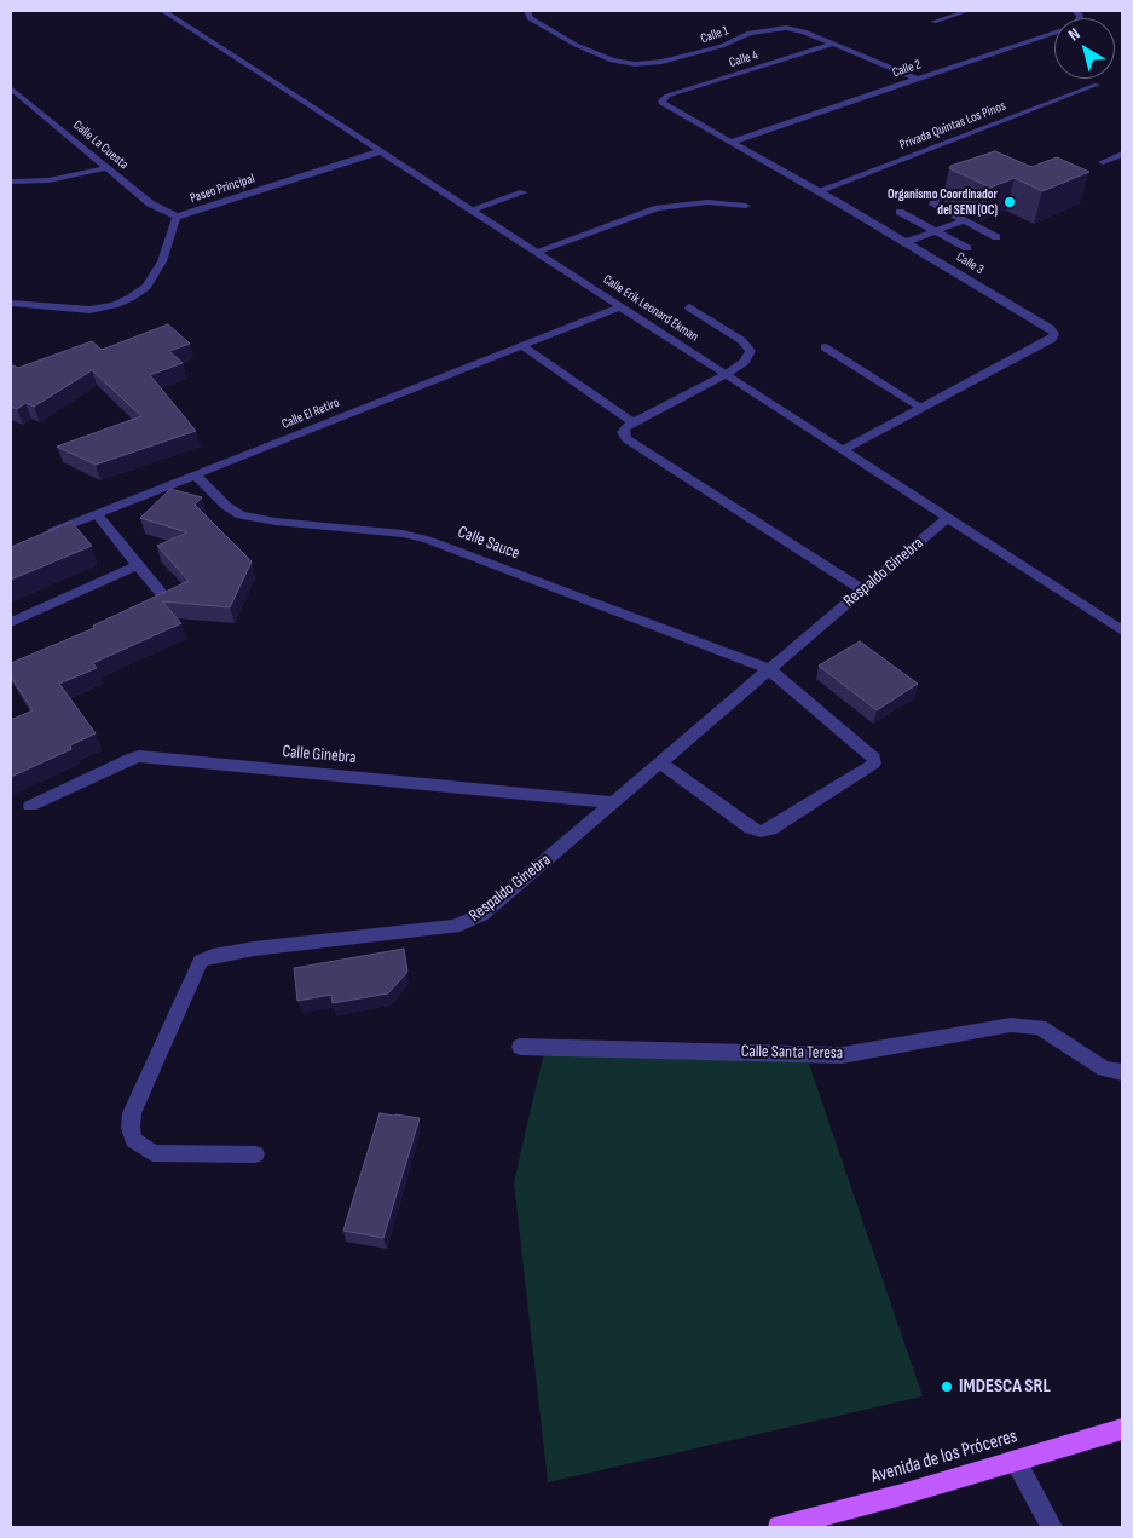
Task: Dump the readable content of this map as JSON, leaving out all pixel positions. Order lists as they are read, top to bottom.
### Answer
{
  "streets": {
    "main road": ["Avenida de los Próceres"],
    "street": [
      "Calle 1",
      "Calle 4",
      "Calle 2",
      "Privada Quintas Los Pinos",
      "Calle La Cuesta",
      "Paseo Principal",
      "Calle 3",
      "Calle Erik Leonard Ekman",
      "Calle El Retiro",
      "Calle Sauce",
      "Respaldo Ginebra",
      "Calle Ginebra",
      "Calle Santa Teresa"
    ]
  },
  "crossings": [
    ["Calle 1", "Calle 4"],
    ["Calle 1", "Calle 2"],
    ["Calle 4", "Calle 3"],
    ["Calle 2", "Calle 3"],
    ["Privada Quintas Los Pinos", "Calle 3"],
    ["Calle La Cuesta", "Paseo Principal"],
    ["Paseo Principal", "Calle Erik Leonard Ekman"],
    ["Calle 3", "Calle Erik Leonard Ekman"],
    ["Calle Erik Leonard Ekman", "Calle El Retiro"],
    ["Calle Erik Leonard Ekman", "Respaldo Ginebra"],
    ["Calle El Retiro", "Calle Sauce"],
    ["Calle Sauce", "Respaldo Ginebra"],
    ["Respaldo Ginebra", "Calle Ginebra"]
  ],
  "places": ["Organismo Coordinador del SENI (OC)", "IMDESCA SRL"],
  "north": "top left"
}
